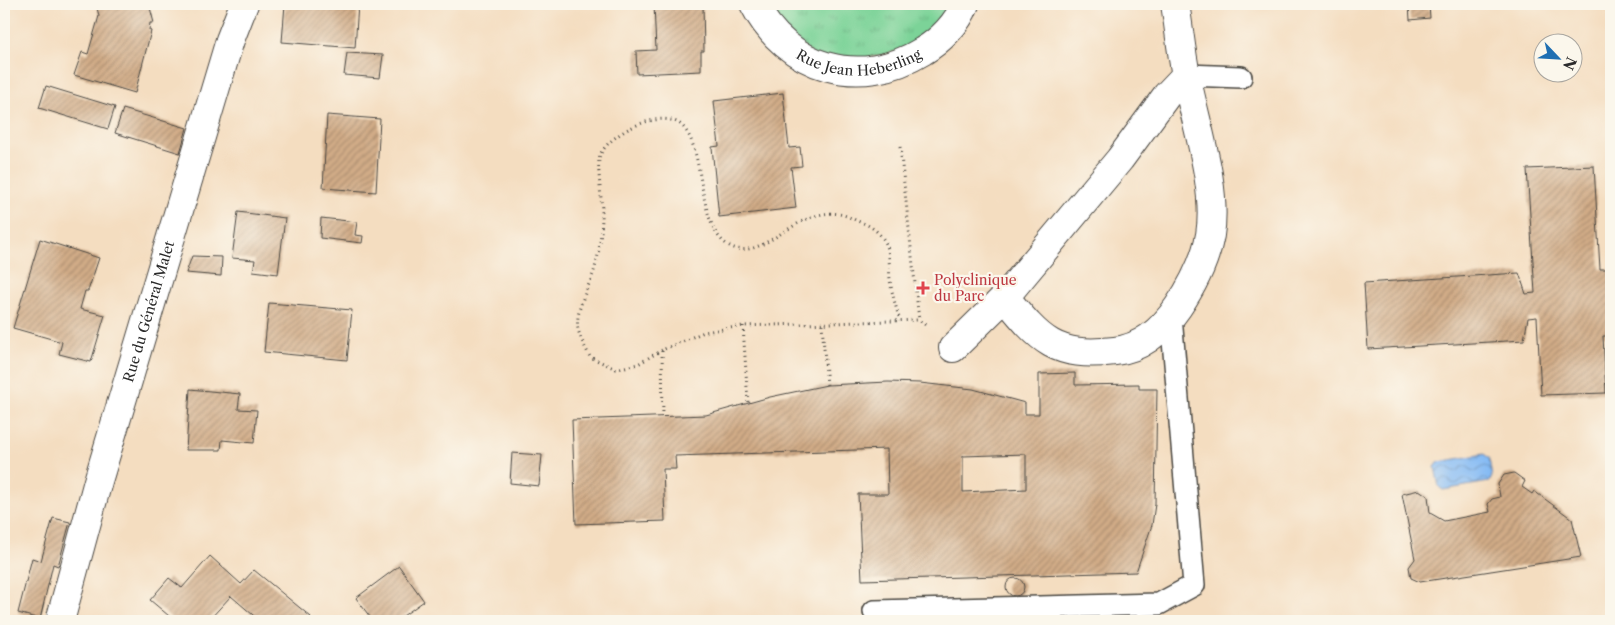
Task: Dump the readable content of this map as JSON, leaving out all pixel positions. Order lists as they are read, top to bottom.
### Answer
{
  "streets": {
    "street": ["Rue Jean Heberling", "Rue du Général Malet"]
  },
  "places": {
    "health": ["Polyclinique du Parc"]
  },
  "north": "bottom right"
}
